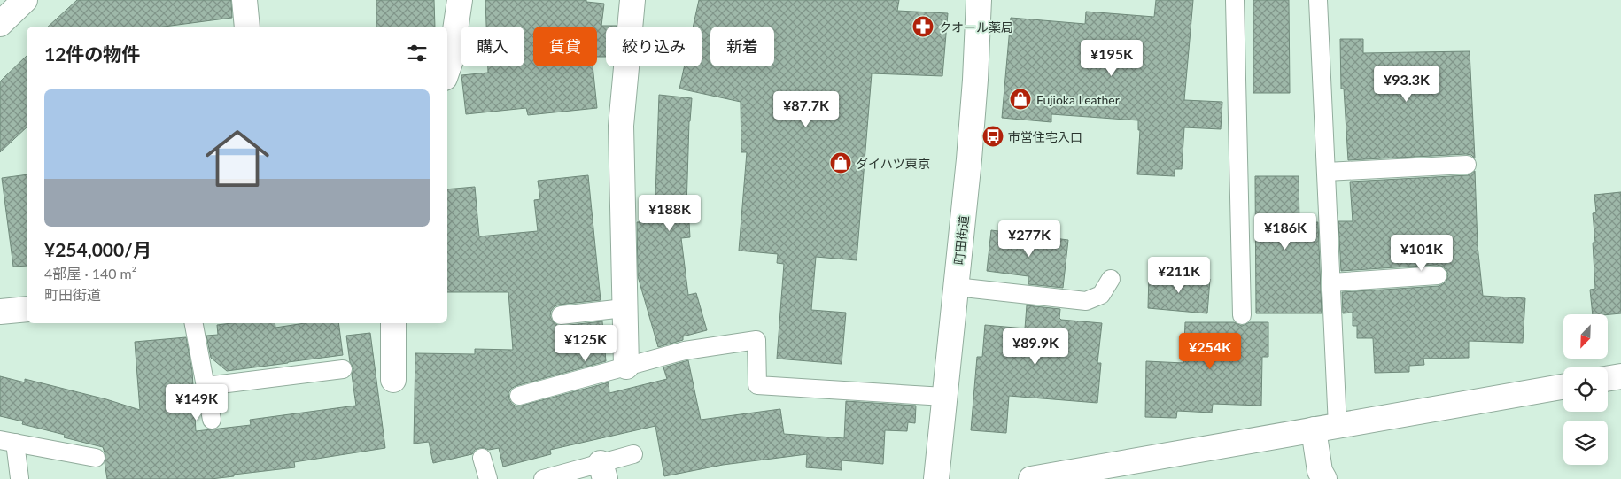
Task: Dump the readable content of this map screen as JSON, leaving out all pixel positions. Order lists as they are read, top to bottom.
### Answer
{
  "streets": {
    "street": ["町田街道"]
  },
  "places": {
    "pharmacy": ["クオール薬局"],
    "shop": ["Fujioka Leather", "ダイハツ東京"],
    "bus stop": ["市営住宅入口"]
  },
  "north": "bottom left",
  "page": {
    "chip": [
      "購入",
      "賃貸",
      "絞り込み",
      "新着"
    ],
    "heading": "12件の物件",
    "price": [
      "¥195K",
      "¥93.3K",
      "¥87.7K",
      "¥188K",
      "¥186K",
      "¥277K",
      "¥101K",
      "¥211K",
      "¥125K",
      "¥89.9K",
      "¥254K",
      "¥149K"
    ],
    "list": [
      {
        "name": "¥254,000/月",
        "note": "4部屋 · 140 m² · 町田街道"
      }
    ]
  }
}
